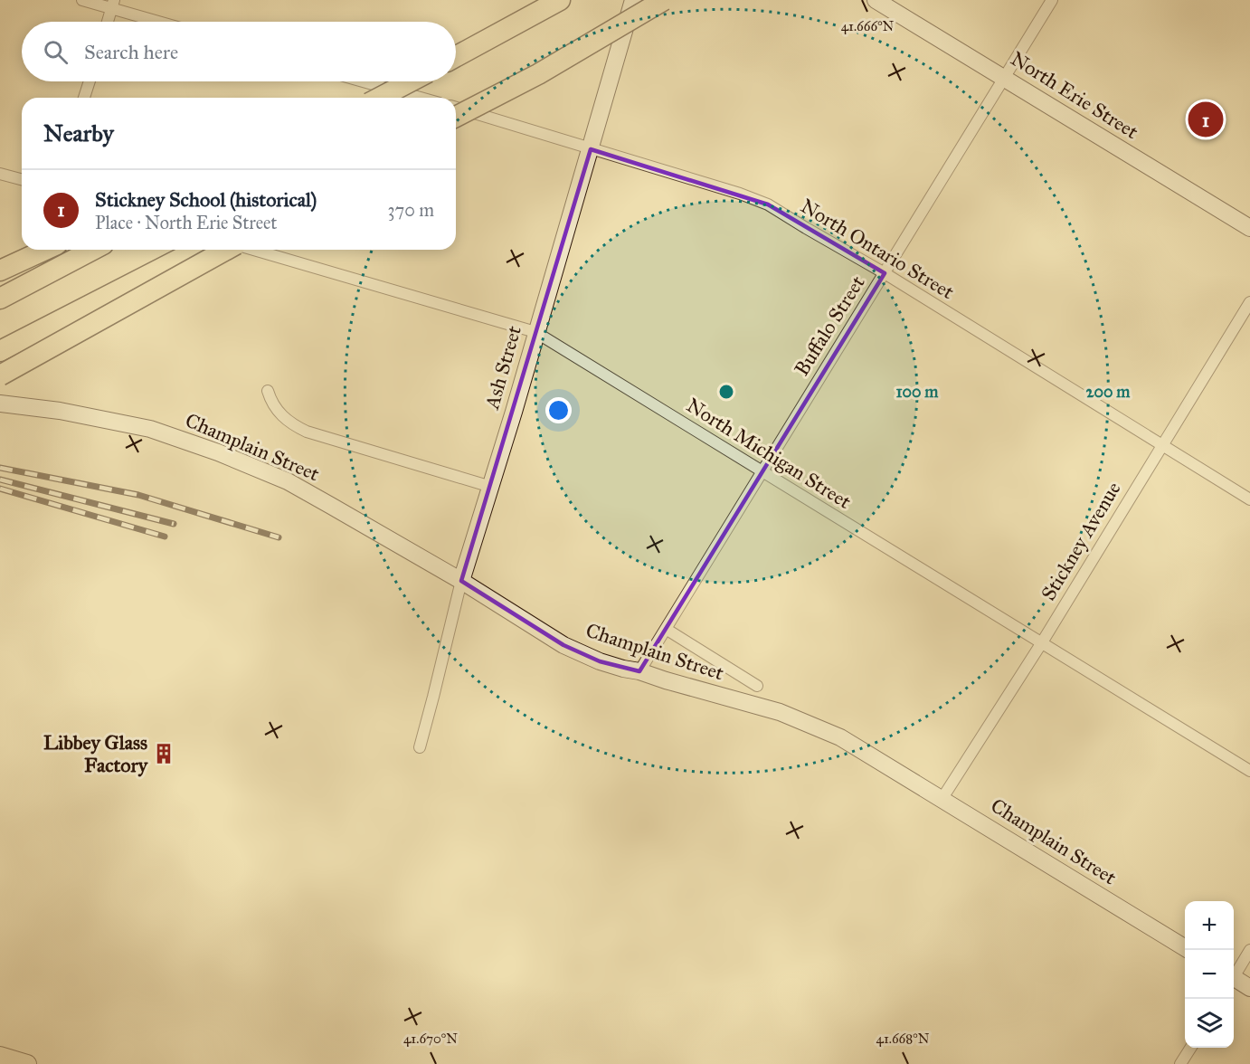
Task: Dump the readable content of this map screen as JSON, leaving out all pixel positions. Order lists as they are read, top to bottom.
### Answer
{
  "streets": {
    "main road": ["North Erie Street", "Ash Street", "Champlain Street"],
    "street": [
      "North Ontario Street",
      "Buffalo Street",
      "North Michigan Street",
      "Stickney Avenue"
    ]
  },
  "crossings": [
    ["North Erie Street", "Buffalo Street"],
    ["North Ontario Street", "Buffalo Street"],
    ["North Ontario Street", "Ash Street"],
    ["North Ontario Street", "Stickney Avenue"],
    ["Buffalo Street", "Champlain Street"],
    ["Buffalo Street", "North Michigan Street"],
    ["Ash Street", "Champlain Street"],
    ["Ash Street", "North Michigan Street"],
    ["Champlain Street", "Stickney Avenue"],
    ["North Michigan Street", "Stickney Avenue"]
  ],
  "places": {
    "building": ["Libbey Glass Factory"]
  },
  "page": {
    "search": "Search here",
    "heading": "Nearby",
    "pins": "1",
    "list": [
      {
        "mark": "1",
        "name": "Stickney School (historical)",
        "note": "Place · North Erie Street",
        "value": "370 m"
      }
    ],
    "map_buttons": ["+", "−"]
  },
  "coordinates": ["41.666°N", "41.670°N", "41.668°N"],
  "rings": ["100 m", "200 m"]
}
